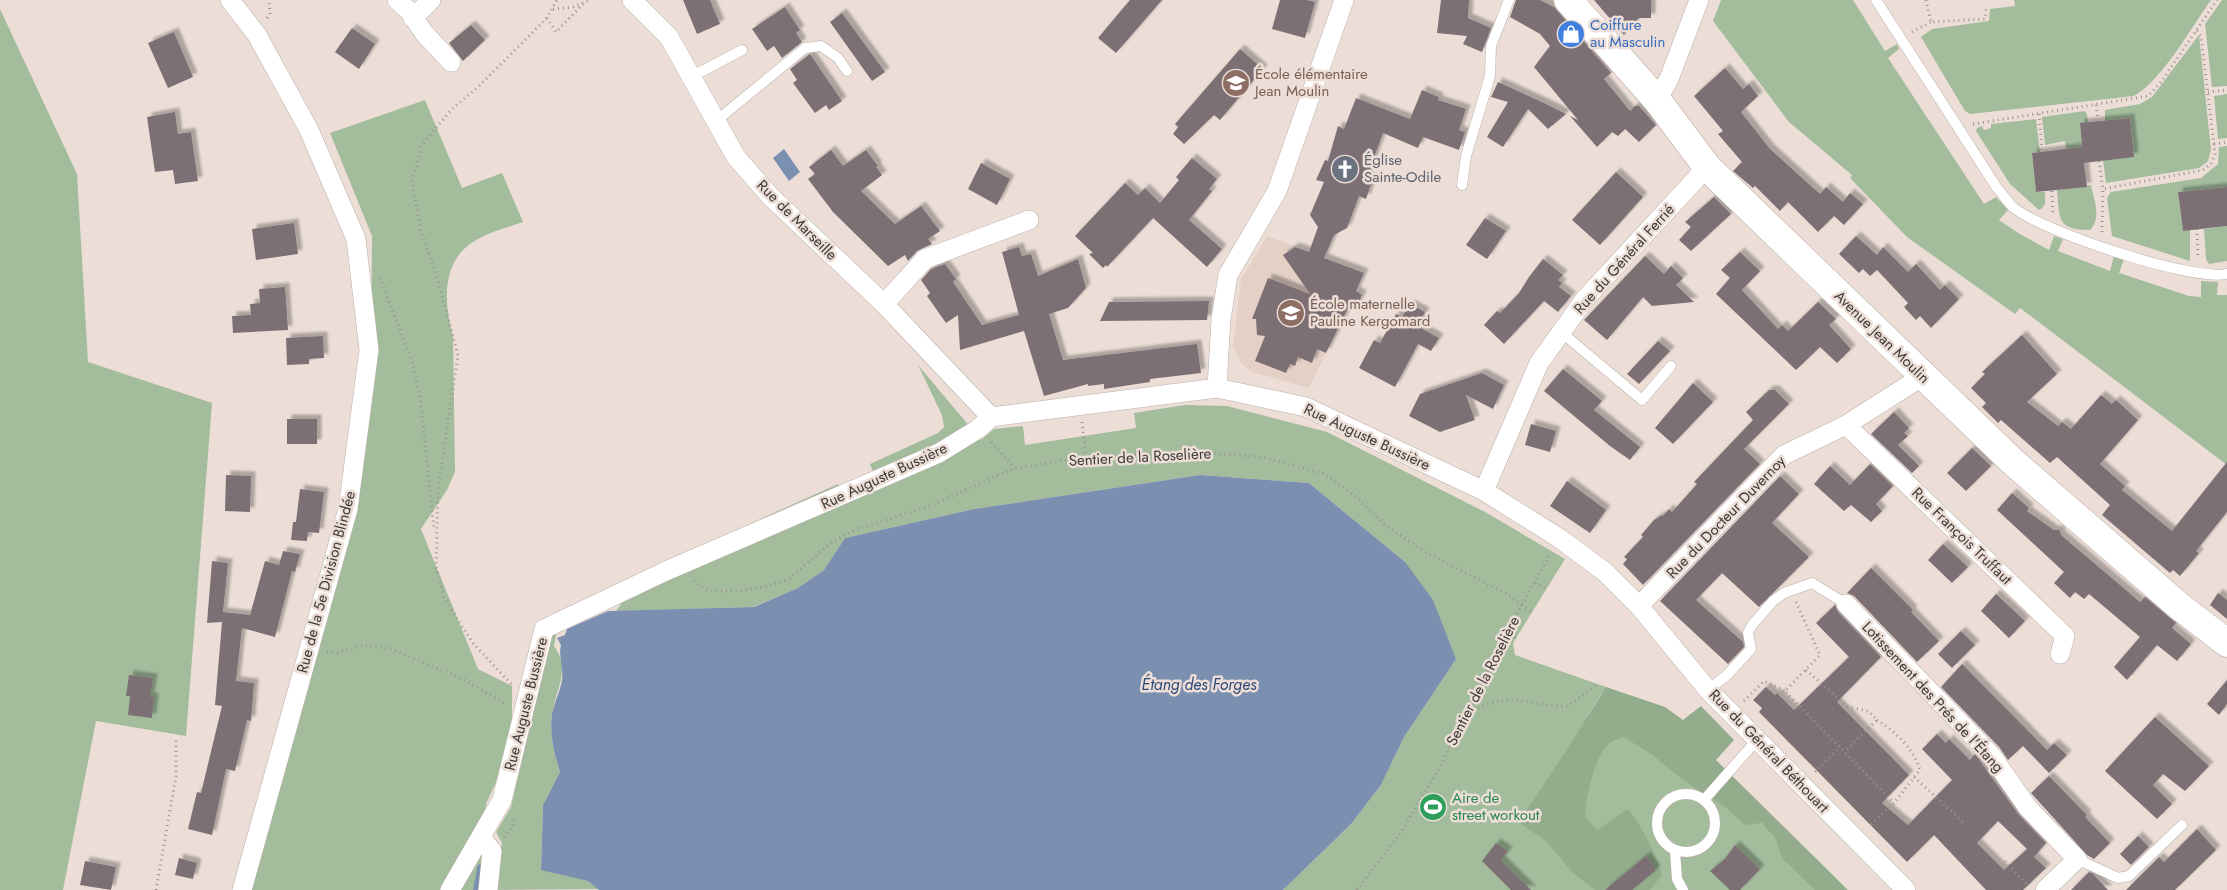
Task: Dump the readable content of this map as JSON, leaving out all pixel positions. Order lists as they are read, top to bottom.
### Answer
{
  "streets": {
    "main road": ["Avenue Jean Moulin"],
    "street": [
      "Rue de Marseille",
      "Rue du Général Ferrié",
      "Rue Auguste Bussière",
      "Rue du Docteur Duvernoy",
      "Rue François Truffaut",
      "Rue de la 5e Division Blindée",
      "Lotissement des Prés de l'Étang",
      "Rue du Général Béthouart"
    ],
    "path": ["Sentier de la Roselière"]
  },
  "crossings": [
    ["Rue de Marseille", "Rue Auguste Bussière"],
    ["Rue du Général Ferrié", "Avenue Jean Moulin"],
    ["Rue du Général Ferrié", "Rue Auguste Bussière"],
    ["Avenue Jean Moulin", "Rue du Docteur Duvernoy"],
    ["Rue Auguste Bussière", "Rue du Docteur Duvernoy"],
    ["Rue Auguste Bussière", "Rue du Général Béthouart"],
    ["Rue du Docteur Duvernoy", "Rue François Truffaut"],
    ["Rue du Docteur Duvernoy", "Rue du Général Béthouart"]
  ],
  "water": ["Étang des Forges"],
  "places": {
    "shop": ["Coiffure au Masculin"],
    "school or university": ["École élémentaire Jean Moulin", "École maternelle Pauline Kergomard"],
    "church": ["Église Sainte-Odile"],
    "sports": ["Aire de street workout"]
  }
}
